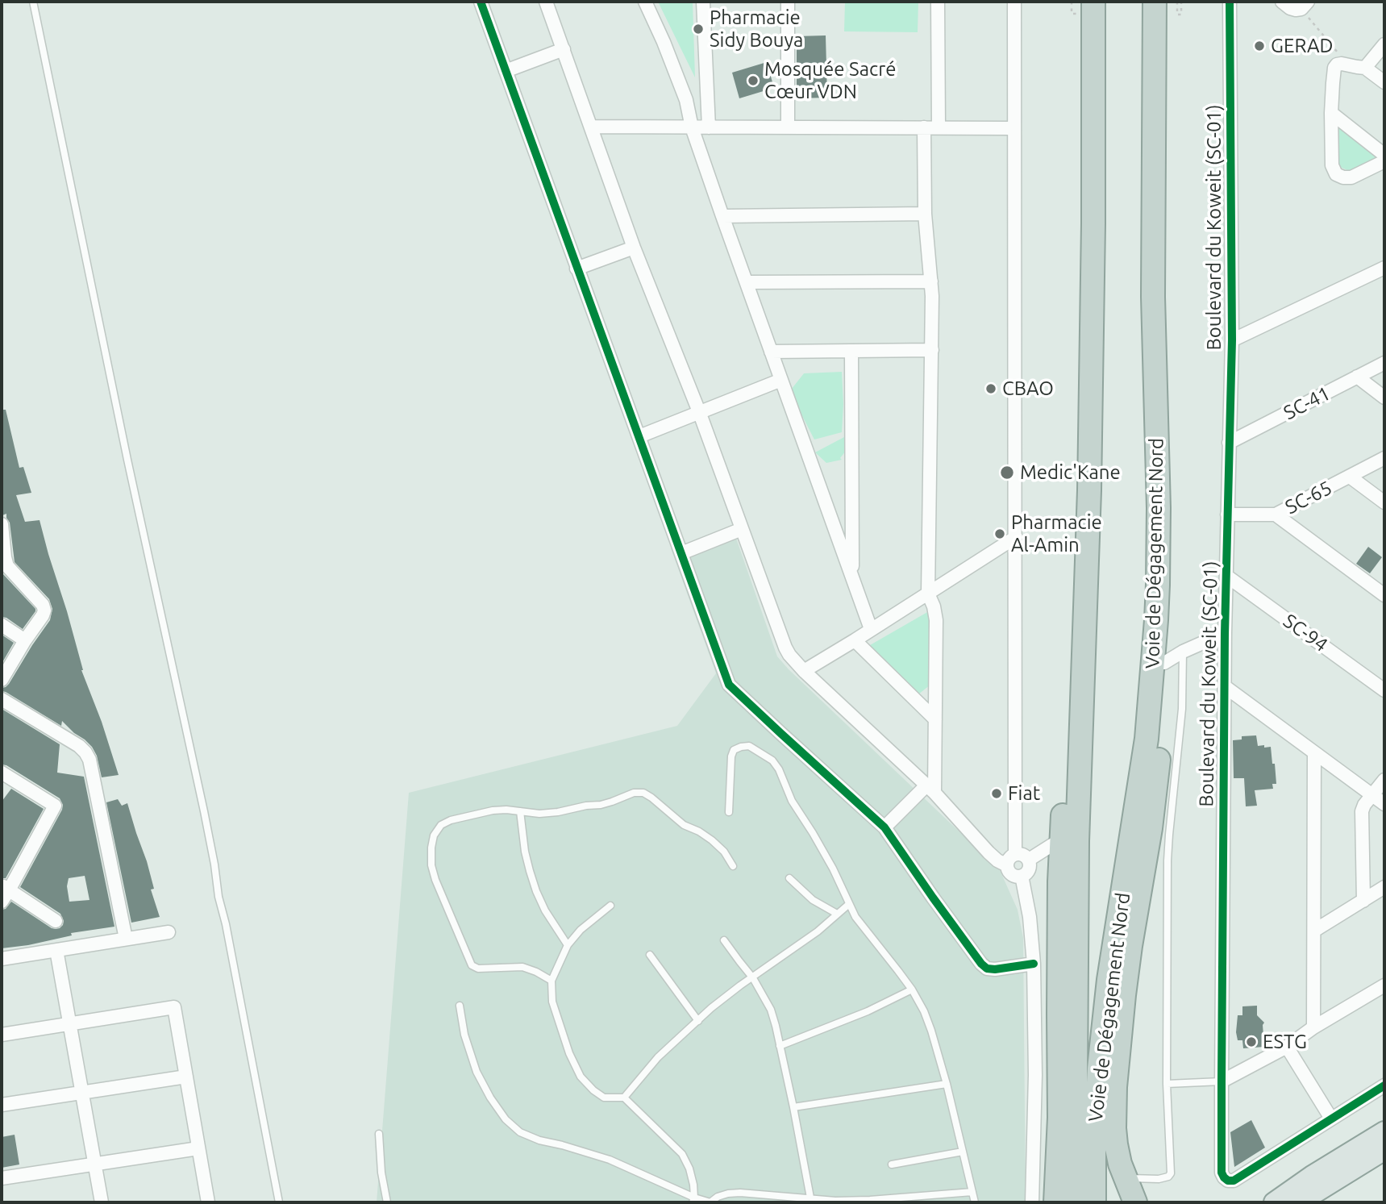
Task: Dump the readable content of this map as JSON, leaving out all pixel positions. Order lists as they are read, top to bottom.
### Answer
{
  "streets": {
    "highway": ["Voie de Dégagement Nord"],
    "street": [
      "Boulevard du Koweit (SC-01)",
      "SC-41",
      "SC-65",
      "SC-94"
    ]
  },
  "crossings": [
    ["Boulevard du Koweit (SC-01)", "SC-41"],
    ["Boulevard du Koweit (SC-01)", "SC-65"],
    ["Boulevard du Koweit (SC-01)", "SC-94"]
  ],
  "places": [
    "Pharmacie Sidy Bouya",
    "GERAD",
    "Mosquée Sacré Cœur VDN",
    "CBAO",
    "Medic'Kane",
    "Pharmacie Al-Amin",
    "Fiat",
    "ESTG"
  ]
}
